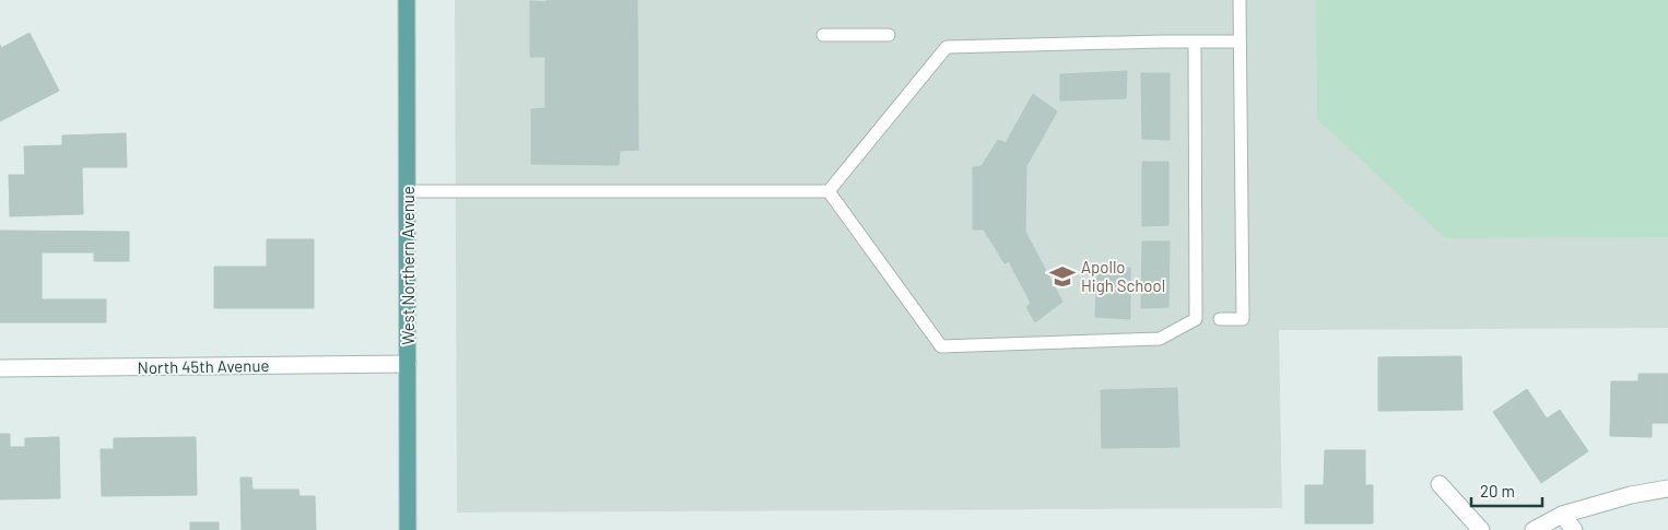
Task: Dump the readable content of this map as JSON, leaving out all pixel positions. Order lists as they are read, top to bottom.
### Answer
{
  "streets": {
    "main road": ["West Northern Avenue"],
    "street": ["North 45th Avenue"]
  },
  "crossings": [
    ["West Northern Avenue", "North 45th Avenue"]
  ],
  "places": {
    "school or university": ["Apollo High School"]
  },
  "scale_bar": "20 m"
}
